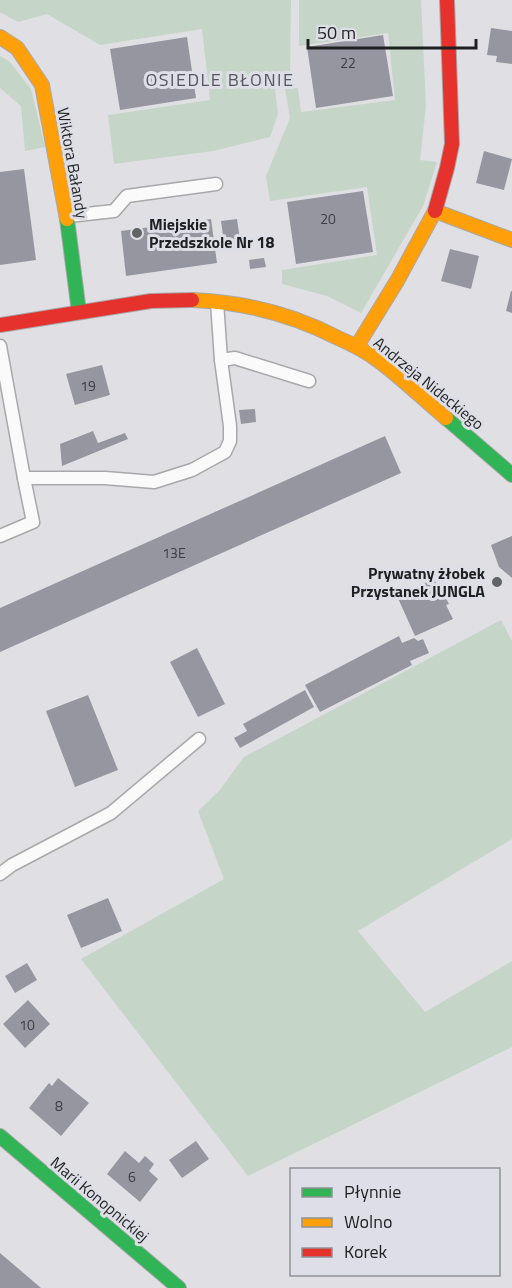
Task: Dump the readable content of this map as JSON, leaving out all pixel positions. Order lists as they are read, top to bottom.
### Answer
{
  "streets": {
    "street": ["Wiktora Bałandy", "Andrzeja Nideckiego", "Marii Konopnickiej"]
  },
  "crossings": [
    ["Wiktora Bałandy", "Andrzeja Nideckiego"]
  ],
  "districts": ["OSIEDLE BŁONIE"],
  "places": ["Miejskie Przedszkole Nr 18", "Prywatny żłobek Przystanek JUNGLA"],
  "house_numbers": [
    "22",
    "20",
    "19",
    "13E",
    "10",
    "8",
    "6"
  ],
  "legend": ["Płynnie", "Wolno", "Korek"],
  "scale_bar": "50 m"
}
